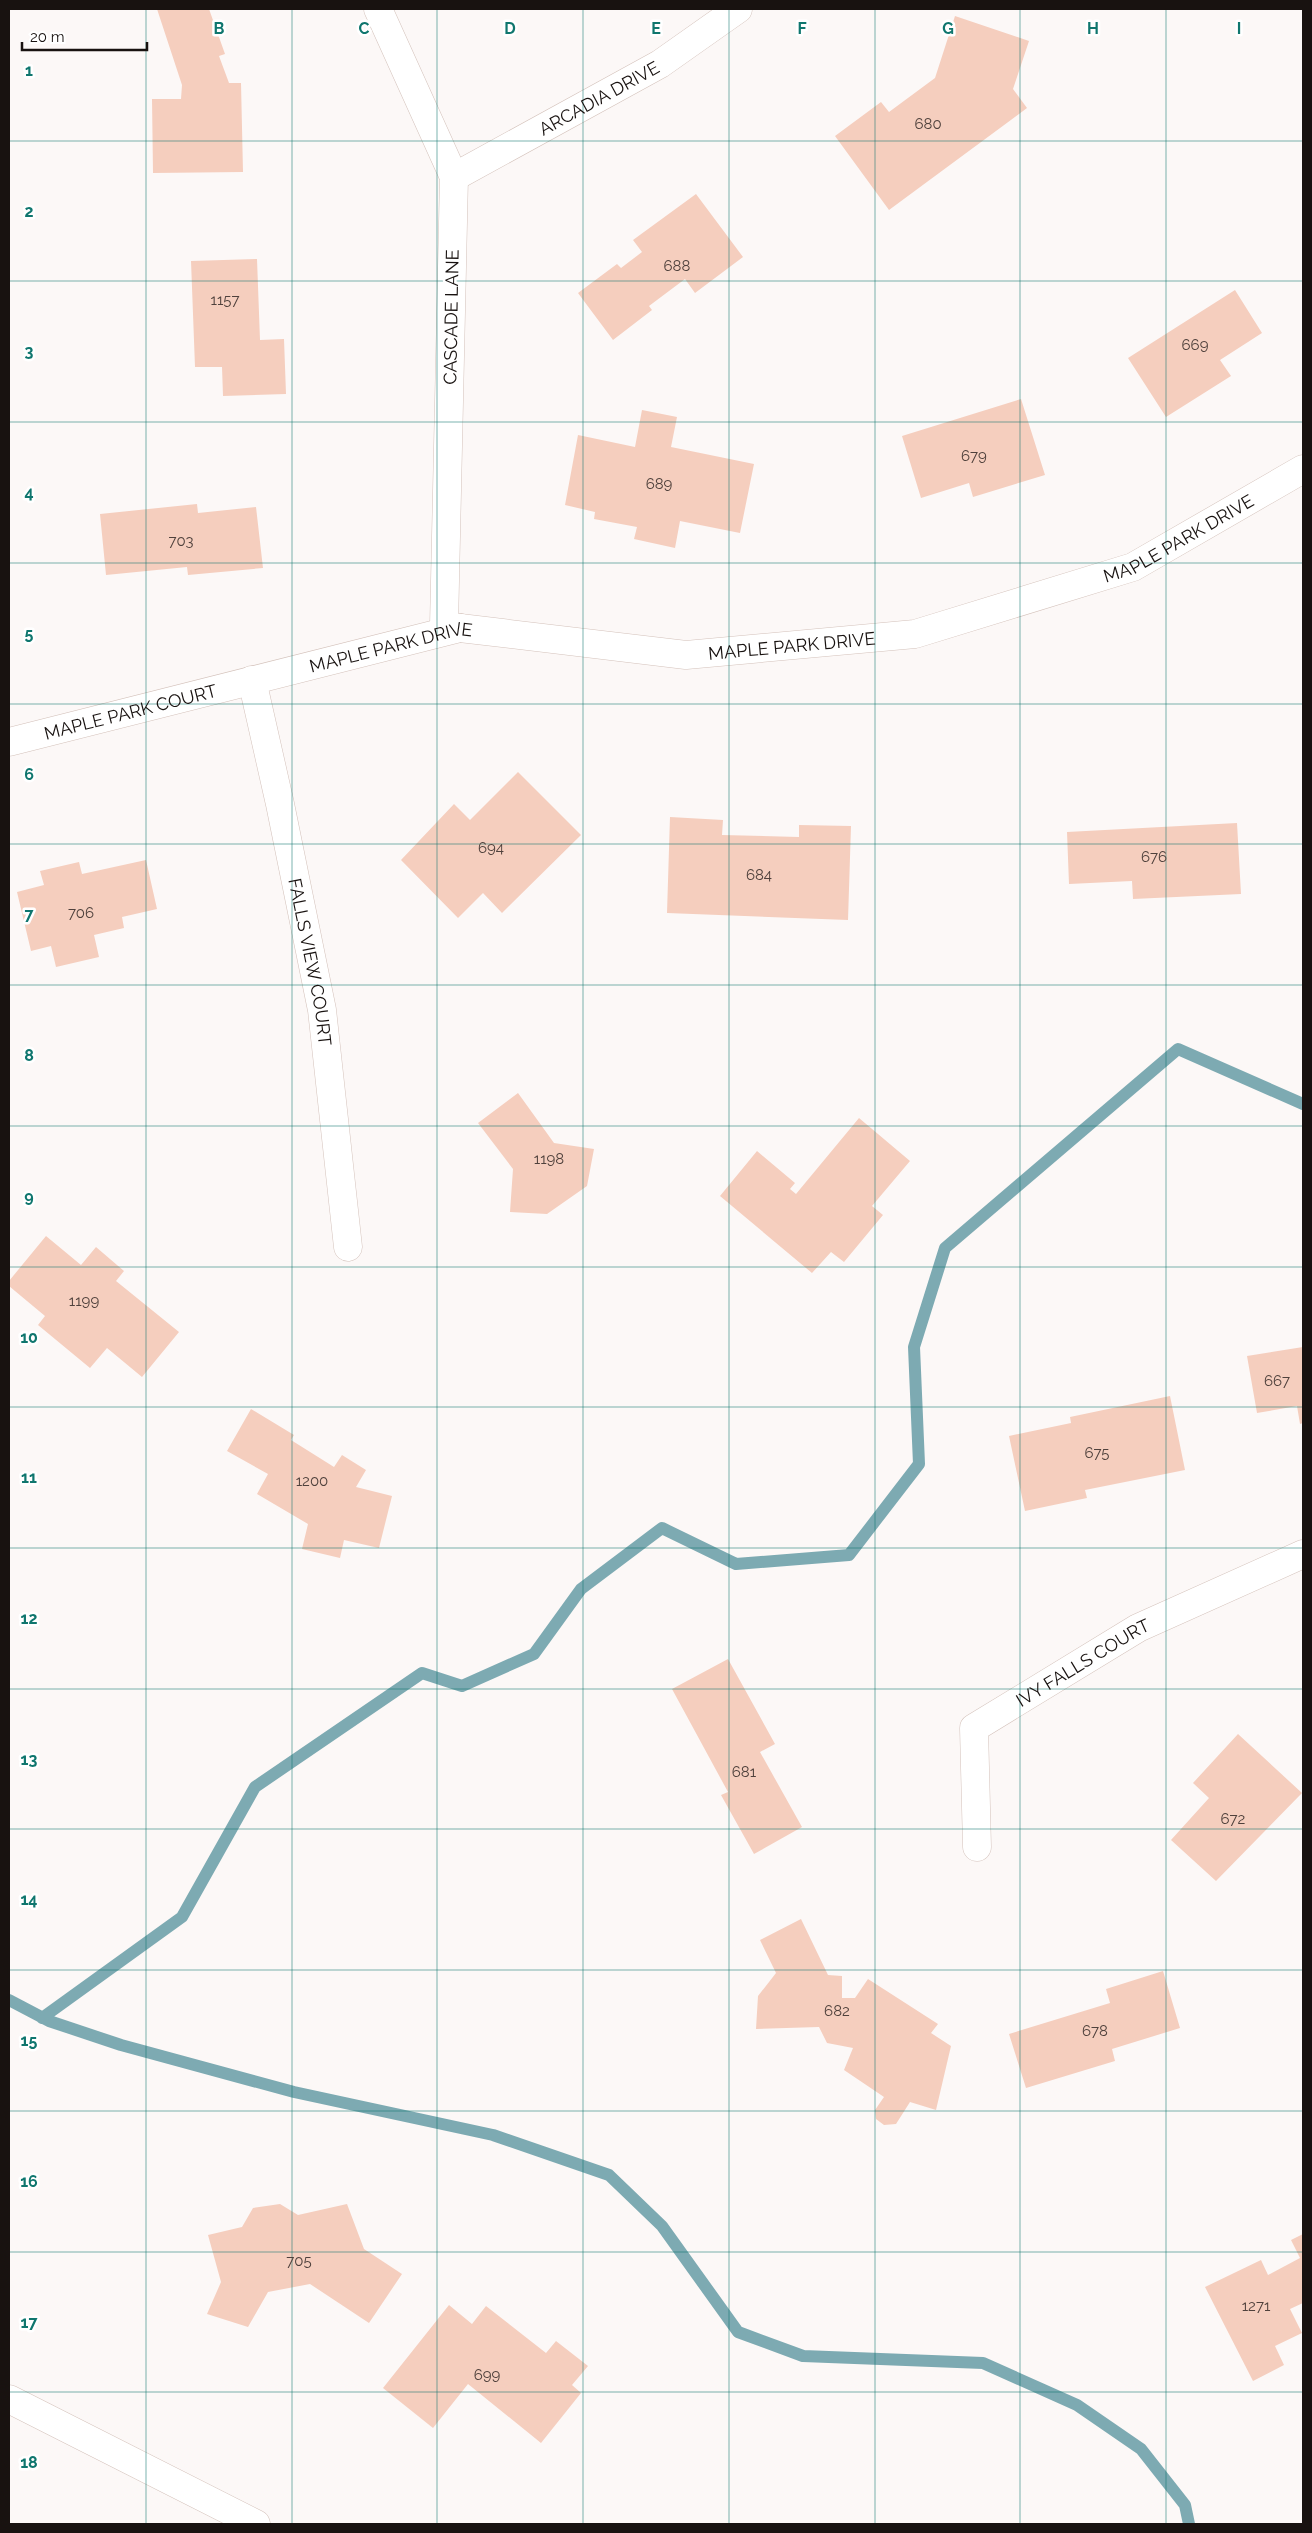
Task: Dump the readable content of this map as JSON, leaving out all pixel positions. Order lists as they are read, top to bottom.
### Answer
{
  "streets": {
    "street": [
      "ARCADIA DRIVE",
      "CASCADE LANE",
      "MAPLE PARK DRIVE",
      "MAPLE PARK COURT",
      "FALLS VIEW COURT",
      "IVY FALLS COURT"
    ]
  },
  "crossings": [
    ["ARCADIA DRIVE", "CASCADE LANE"],
    ["CASCADE LANE", "MAPLE PARK DRIVE"],
    ["MAPLE PARK DRIVE", "MAPLE PARK COURT"],
    ["MAPLE PARK DRIVE", "FALLS VIEW COURT"],
    ["MAPLE PARK COURT", "FALLS VIEW COURT"]
  ],
  "house_numbers": [
    "680",
    "688",
    "1157",
    "669",
    "679",
    "689",
    "703",
    "694",
    "676",
    "684",
    "706",
    "1198",
    "1199",
    "667",
    "675",
    "1200",
    "681",
    "672",
    "682",
    "678",
    "705",
    "1271",
    "699"
  ],
  "scale_bar": "20 m",
  "grid": {
    "columns": [
      "B",
      "C",
      "D",
      "E",
      "F",
      "G",
      "H",
      "I"
    ],
    "rows": [
      "1",
      "2",
      "3",
      "4",
      "5",
      "6",
      "7",
      "8",
      "9",
      "10",
      "11",
      "12",
      "13",
      "14",
      "15",
      "16",
      "17",
      "18"
    ]
  }
}
